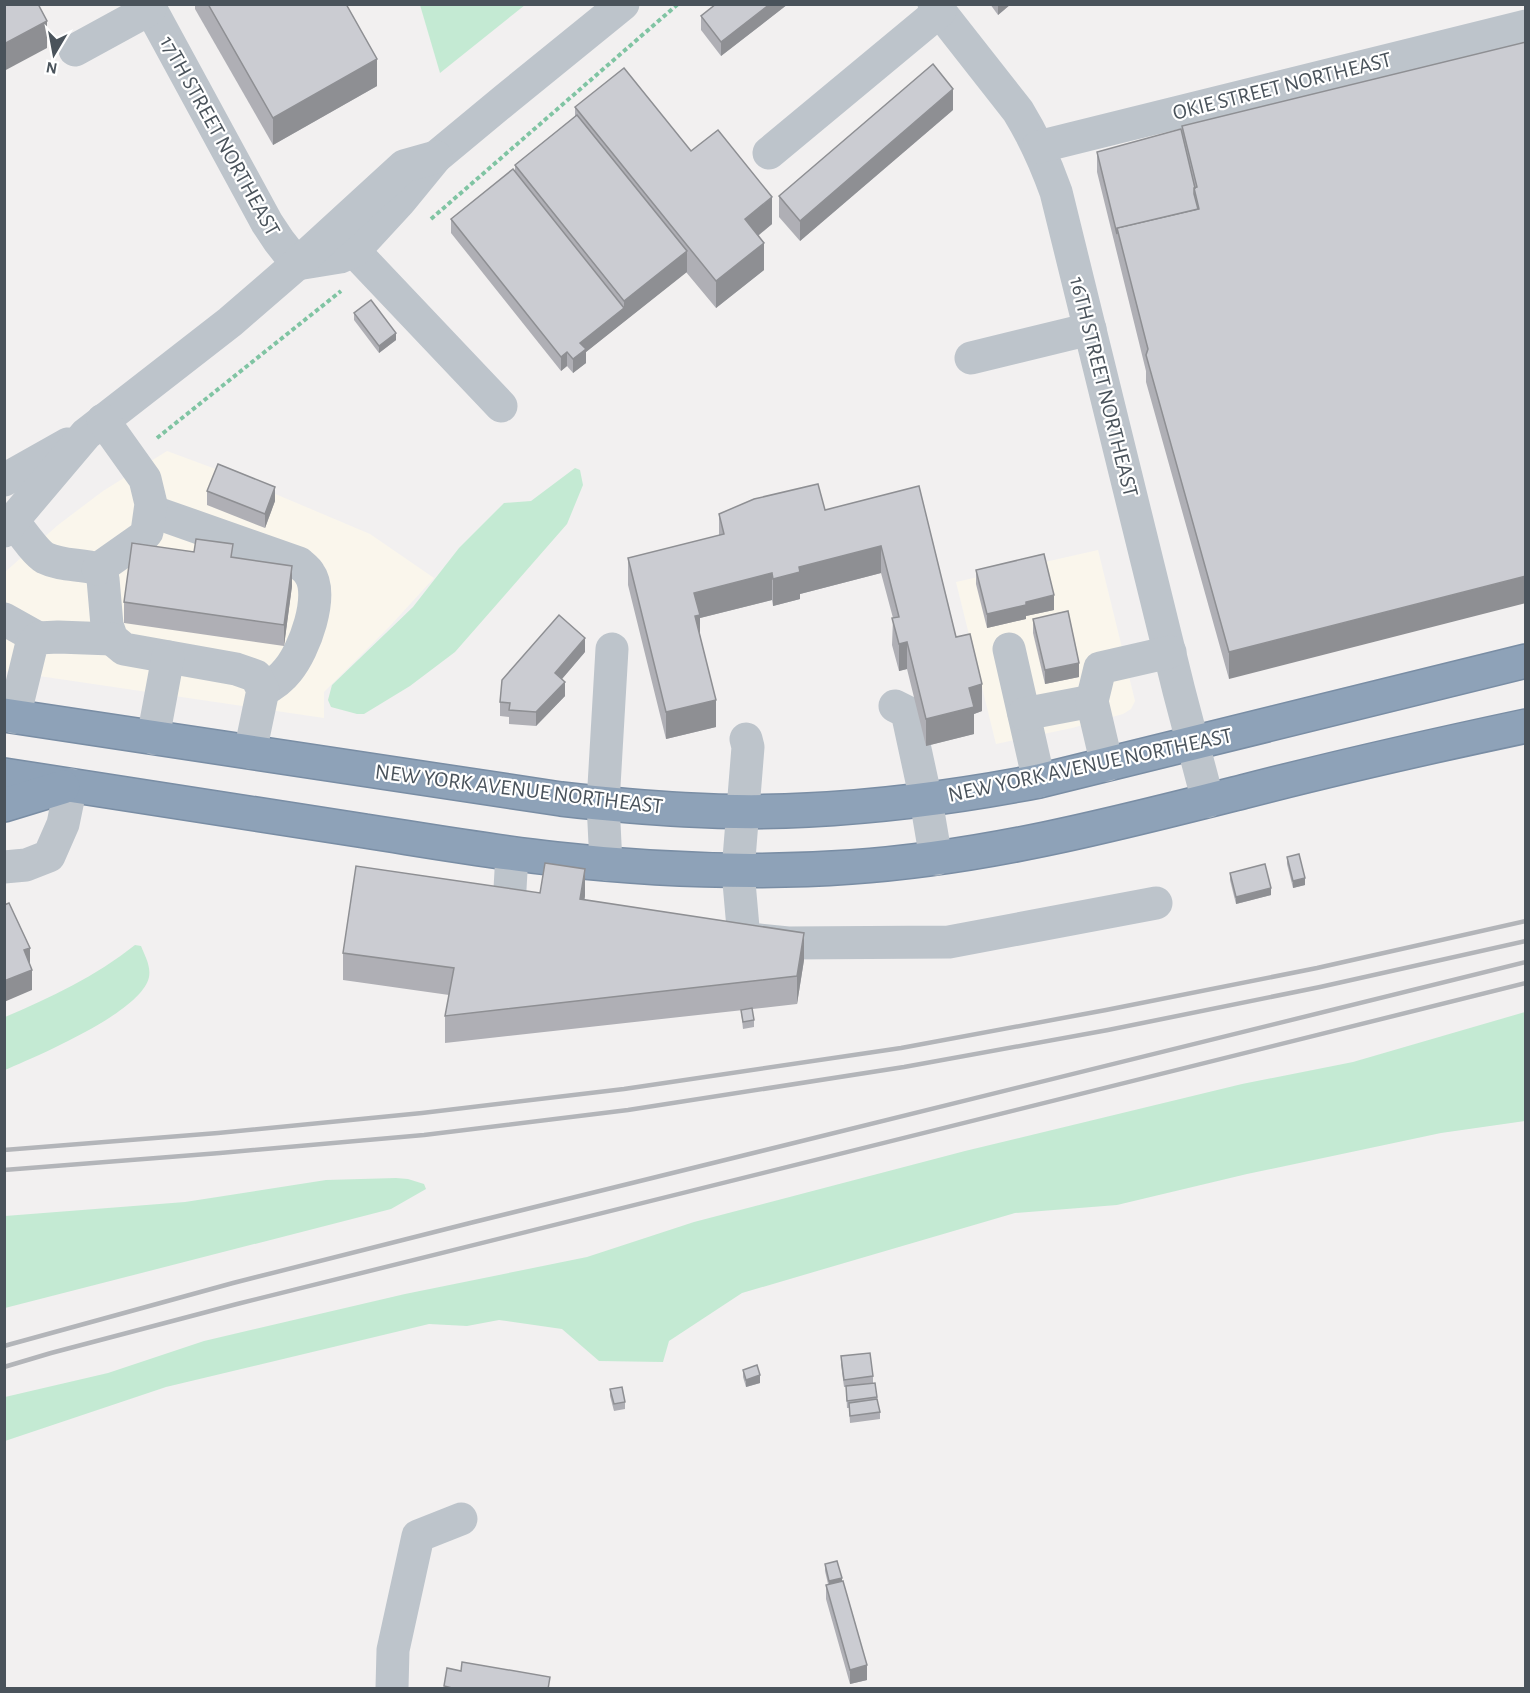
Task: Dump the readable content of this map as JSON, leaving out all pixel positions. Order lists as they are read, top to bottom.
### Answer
{
  "streets": {
    "highway": ["NEW YORK AVENUE NORTHEAST"],
    "street": ["OKIE STREET NORTHEAST", "17TH STREET NORTHEAST", "16TH STREET NORTHEAST"]
  },
  "crossings": [
    ["OKIE STREET NORTHEAST", "16TH STREET NORTHEAST"],
    ["16TH STREET NORTHEAST", "NEW YORK AVENUE NORTHEAST"]
  ],
  "north": "bottom"
}
